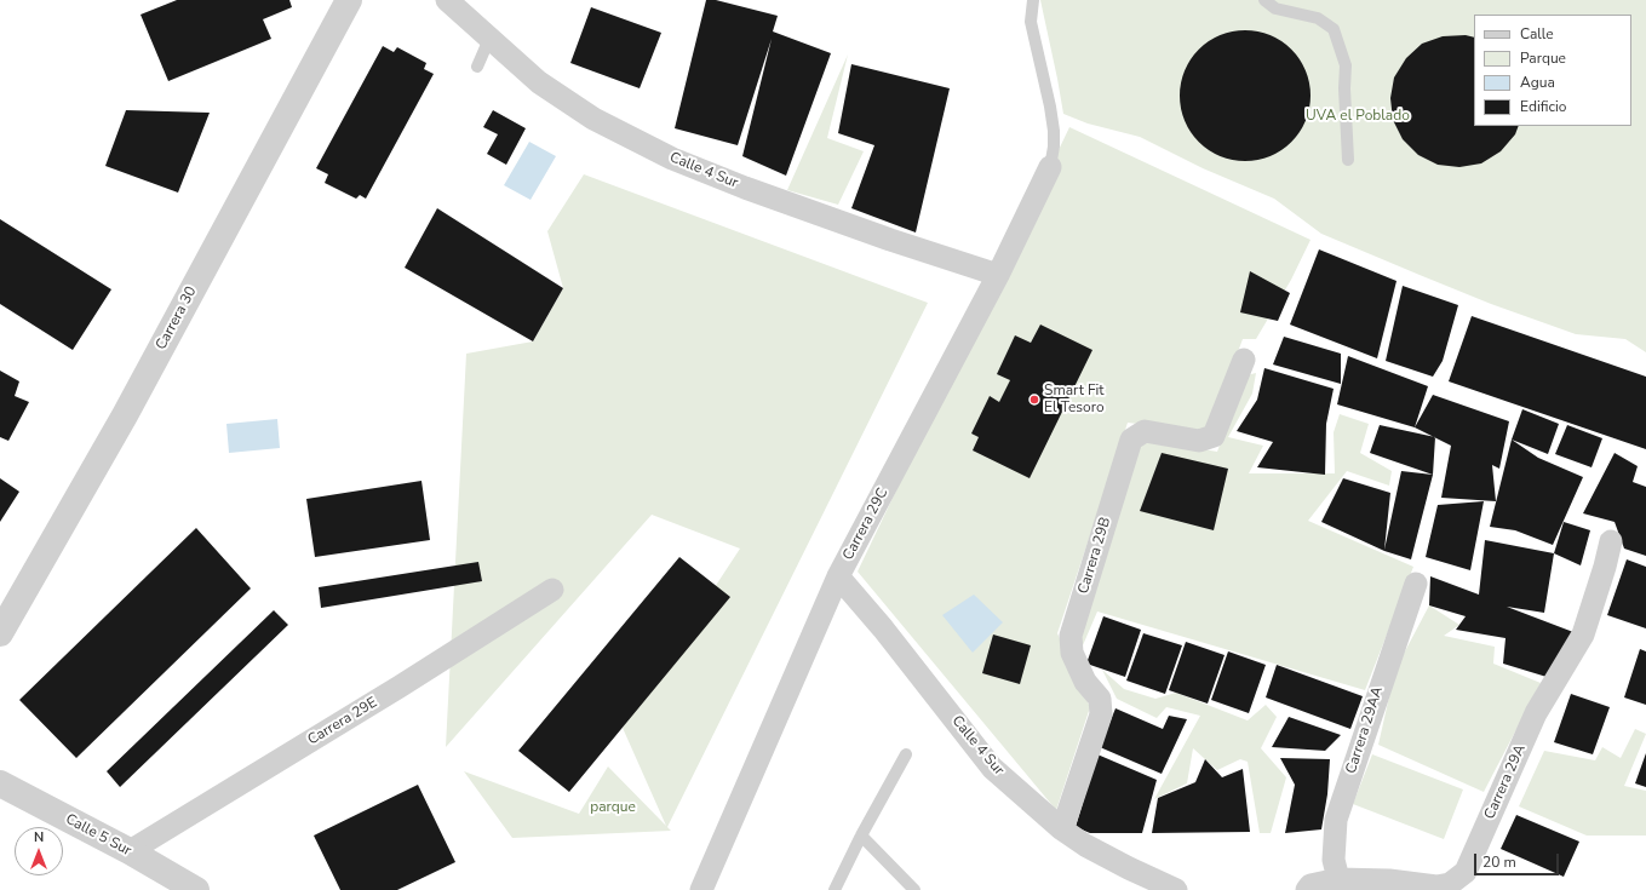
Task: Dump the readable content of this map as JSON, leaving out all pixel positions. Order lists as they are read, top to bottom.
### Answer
{
  "streets": {
    "street": [
      "Calle 4 Sur",
      "Carrera 30",
      "Carrera 29C",
      "Carrera 29B",
      "Carrera 29E",
      "Carrera 29AA",
      "Carrera 29A",
      "Calle 5 Sur"
    ]
  },
  "crossings": [
    ["Calle 4 Sur", "Carrera 29C"],
    ["Calle 4 Sur", "Carrera 29B"],
    ["Carrera 29E", "Calle 5 Sur"],
    ["Carrera 29AA", "Carrera 29A"]
  ],
  "parks": ["UVA el Poblado", "parque"],
  "places": ["Smart Fit El Tesoro"],
  "legend": [
    "Calle",
    "Parque",
    "Agua",
    "Edificio"
  ],
  "scale_bar": "20 m",
  "north": "top"
}
